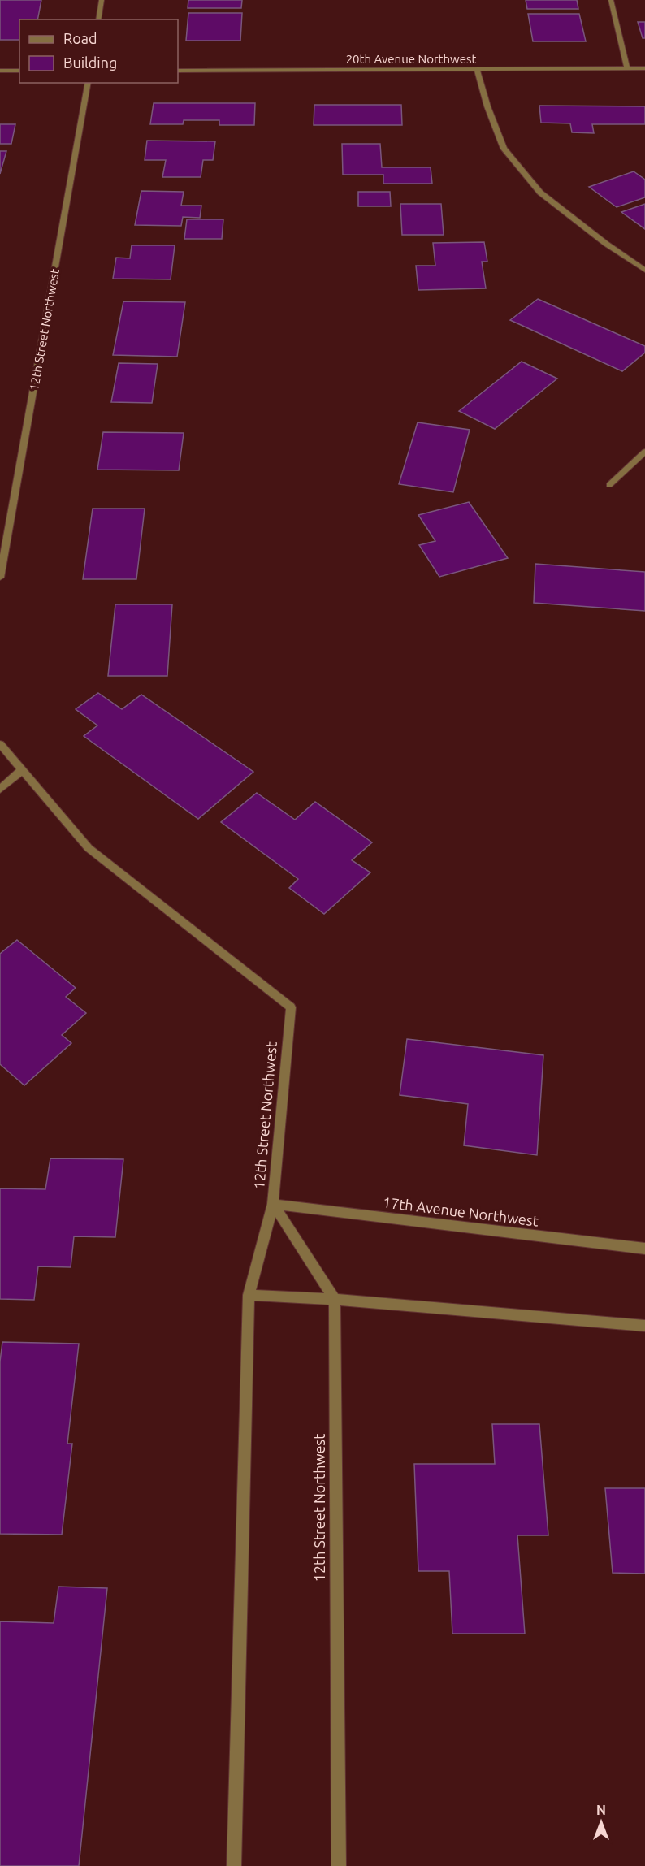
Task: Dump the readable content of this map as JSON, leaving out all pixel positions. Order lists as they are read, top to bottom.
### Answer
{
  "streets": {
    "street": ["20th Avenue Northwest", "12th Street Northwest", "17th Avenue Northwest"]
  },
  "crossings": [
    ["12th Street Northwest", "17th Avenue Northwest"]
  ],
  "legend": ["Road", "Building"],
  "north": "top"
}
